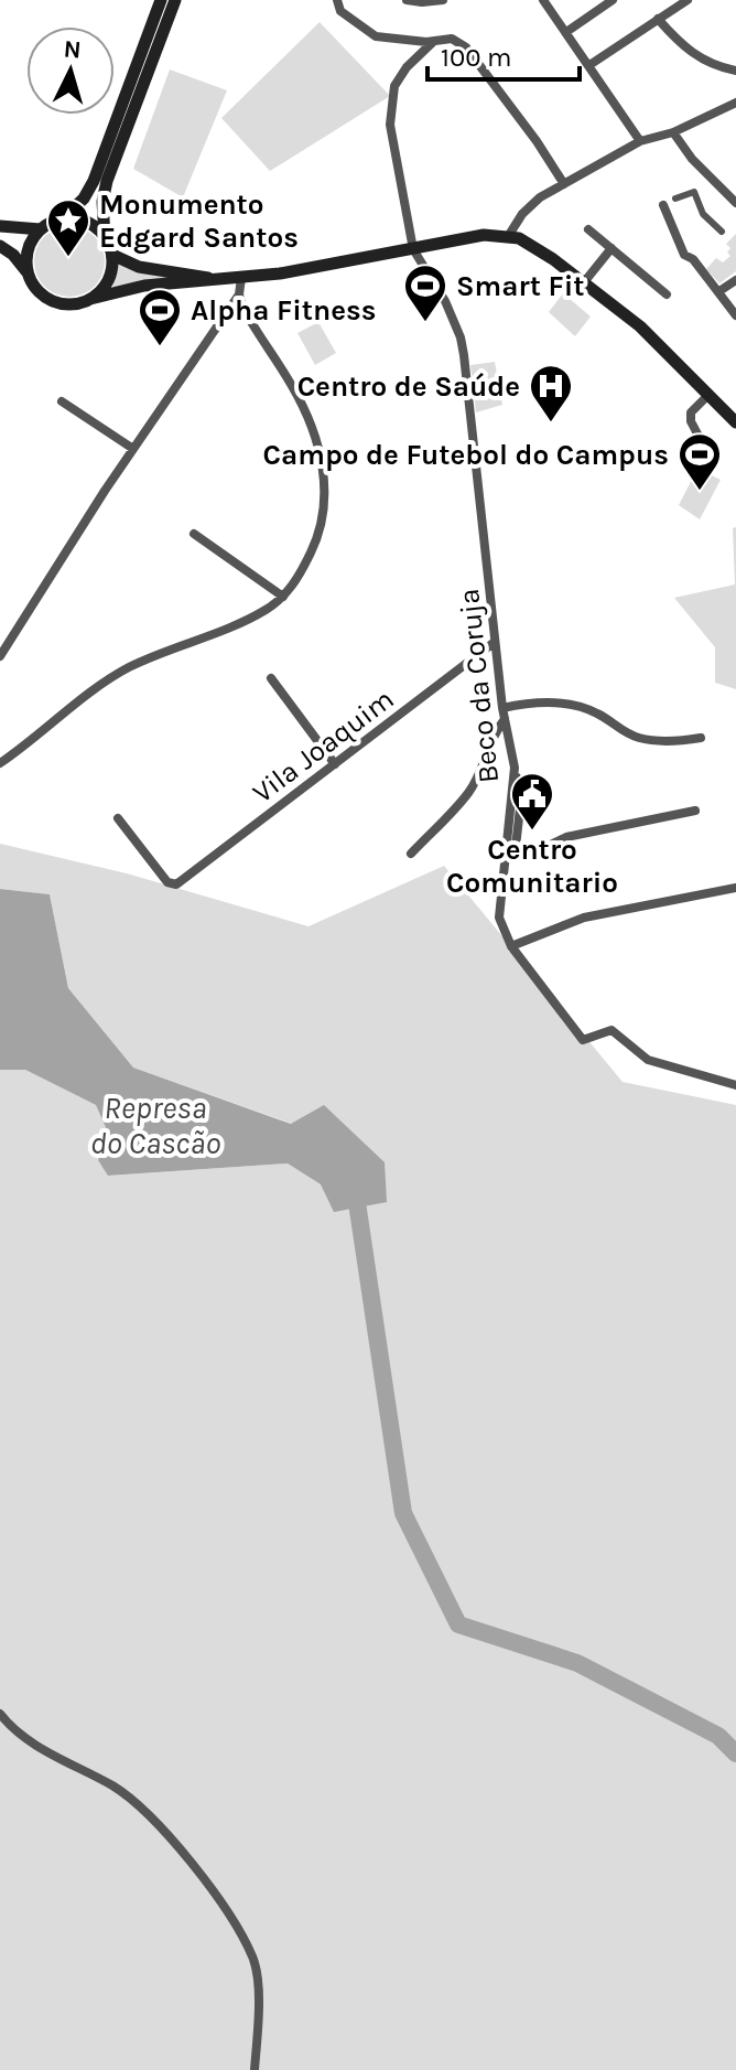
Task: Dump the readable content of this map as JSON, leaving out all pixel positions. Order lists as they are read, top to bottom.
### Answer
{
  "streets": {
    "street": ["Beco da Coruja", "Vila Joaquim"]
  },
  "crossings": [
    ["Beco da Coruja", "Vila Joaquim"]
  ],
  "water": ["Represa do Cascão"],
  "places": {
    "place": ["Monumento Edgard Santos"],
    "sports": ["Smart Fit", "Alpha Fitness", "Campo de Futebol do Campus"],
    "hospital": ["Centro de Saúde"],
    "public building": ["Centro Comunitario"]
  },
  "scale_bar": "100 m",
  "north": "top"
}
